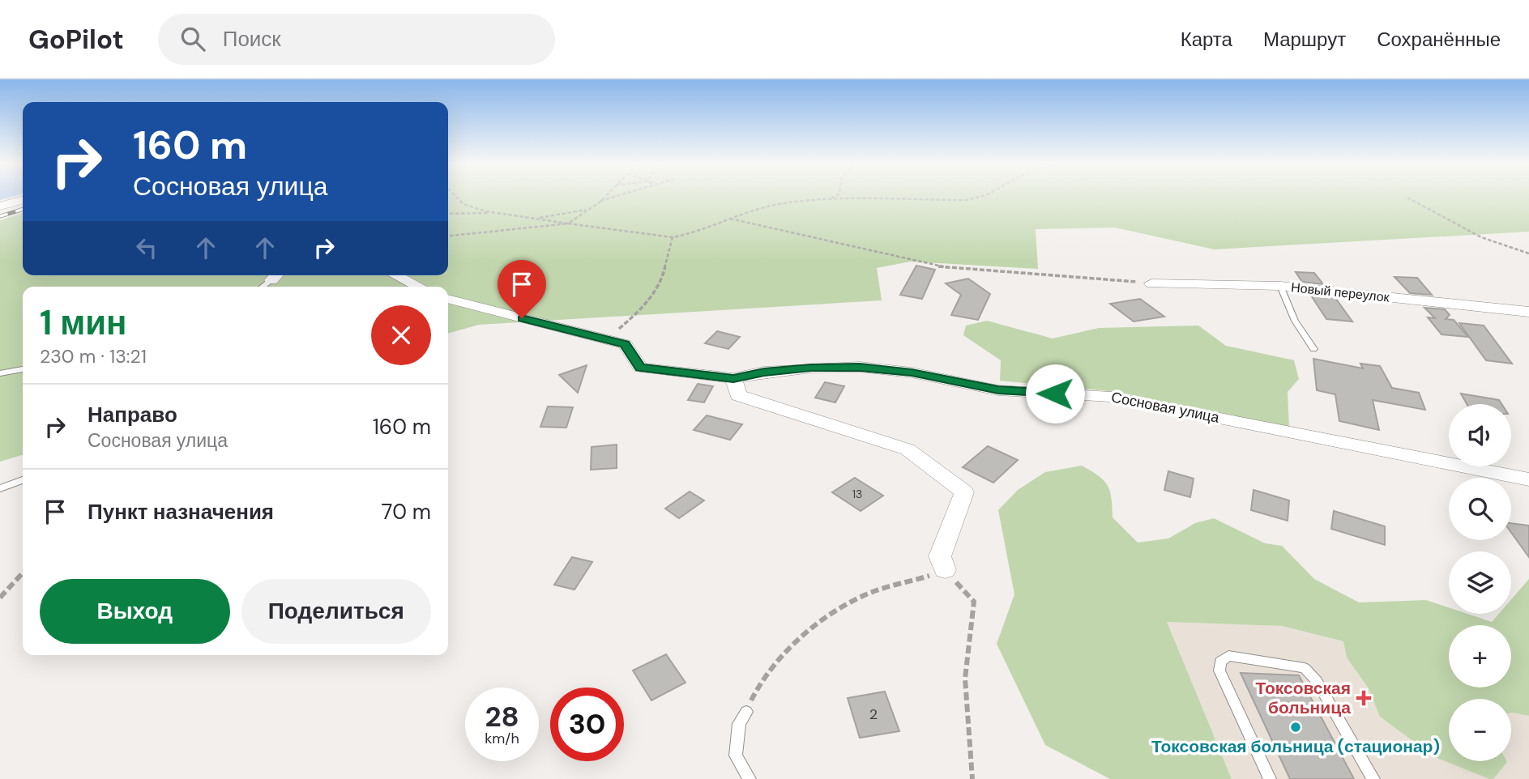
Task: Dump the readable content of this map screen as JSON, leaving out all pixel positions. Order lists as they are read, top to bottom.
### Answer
{
  "streets": {
    "street": ["Новый переулок", "Сосновая улица"]
  },
  "places": {
    "health": ["Токсовская больница"],
    "other": ["Токсовская больница (стационар)"]
  },
  "house_numbers": ["13", "2"],
  "page": {
    "header": "GoPilot",
    "search": "Поиск",
    "nav": ["Карта", "Маршрут", "Сохранённые"],
    "turn": ["160 m", "Сосновая улица"],
    "heading": ["1 мин", "230 m · 13:21"],
    "list": [
      {
        "name": "Направо",
        "note": "Сосновая улица",
        "value": "160 m"
      },
      {
        "name": "Пункт назначения",
        "value": "70 m"
      }
    ],
    "map_buttons": ["+", "−"],
    "buttons": ["Выход", "Поделиться"],
    "speed": "28 km/h",
    "limit": "30"
  }
}
